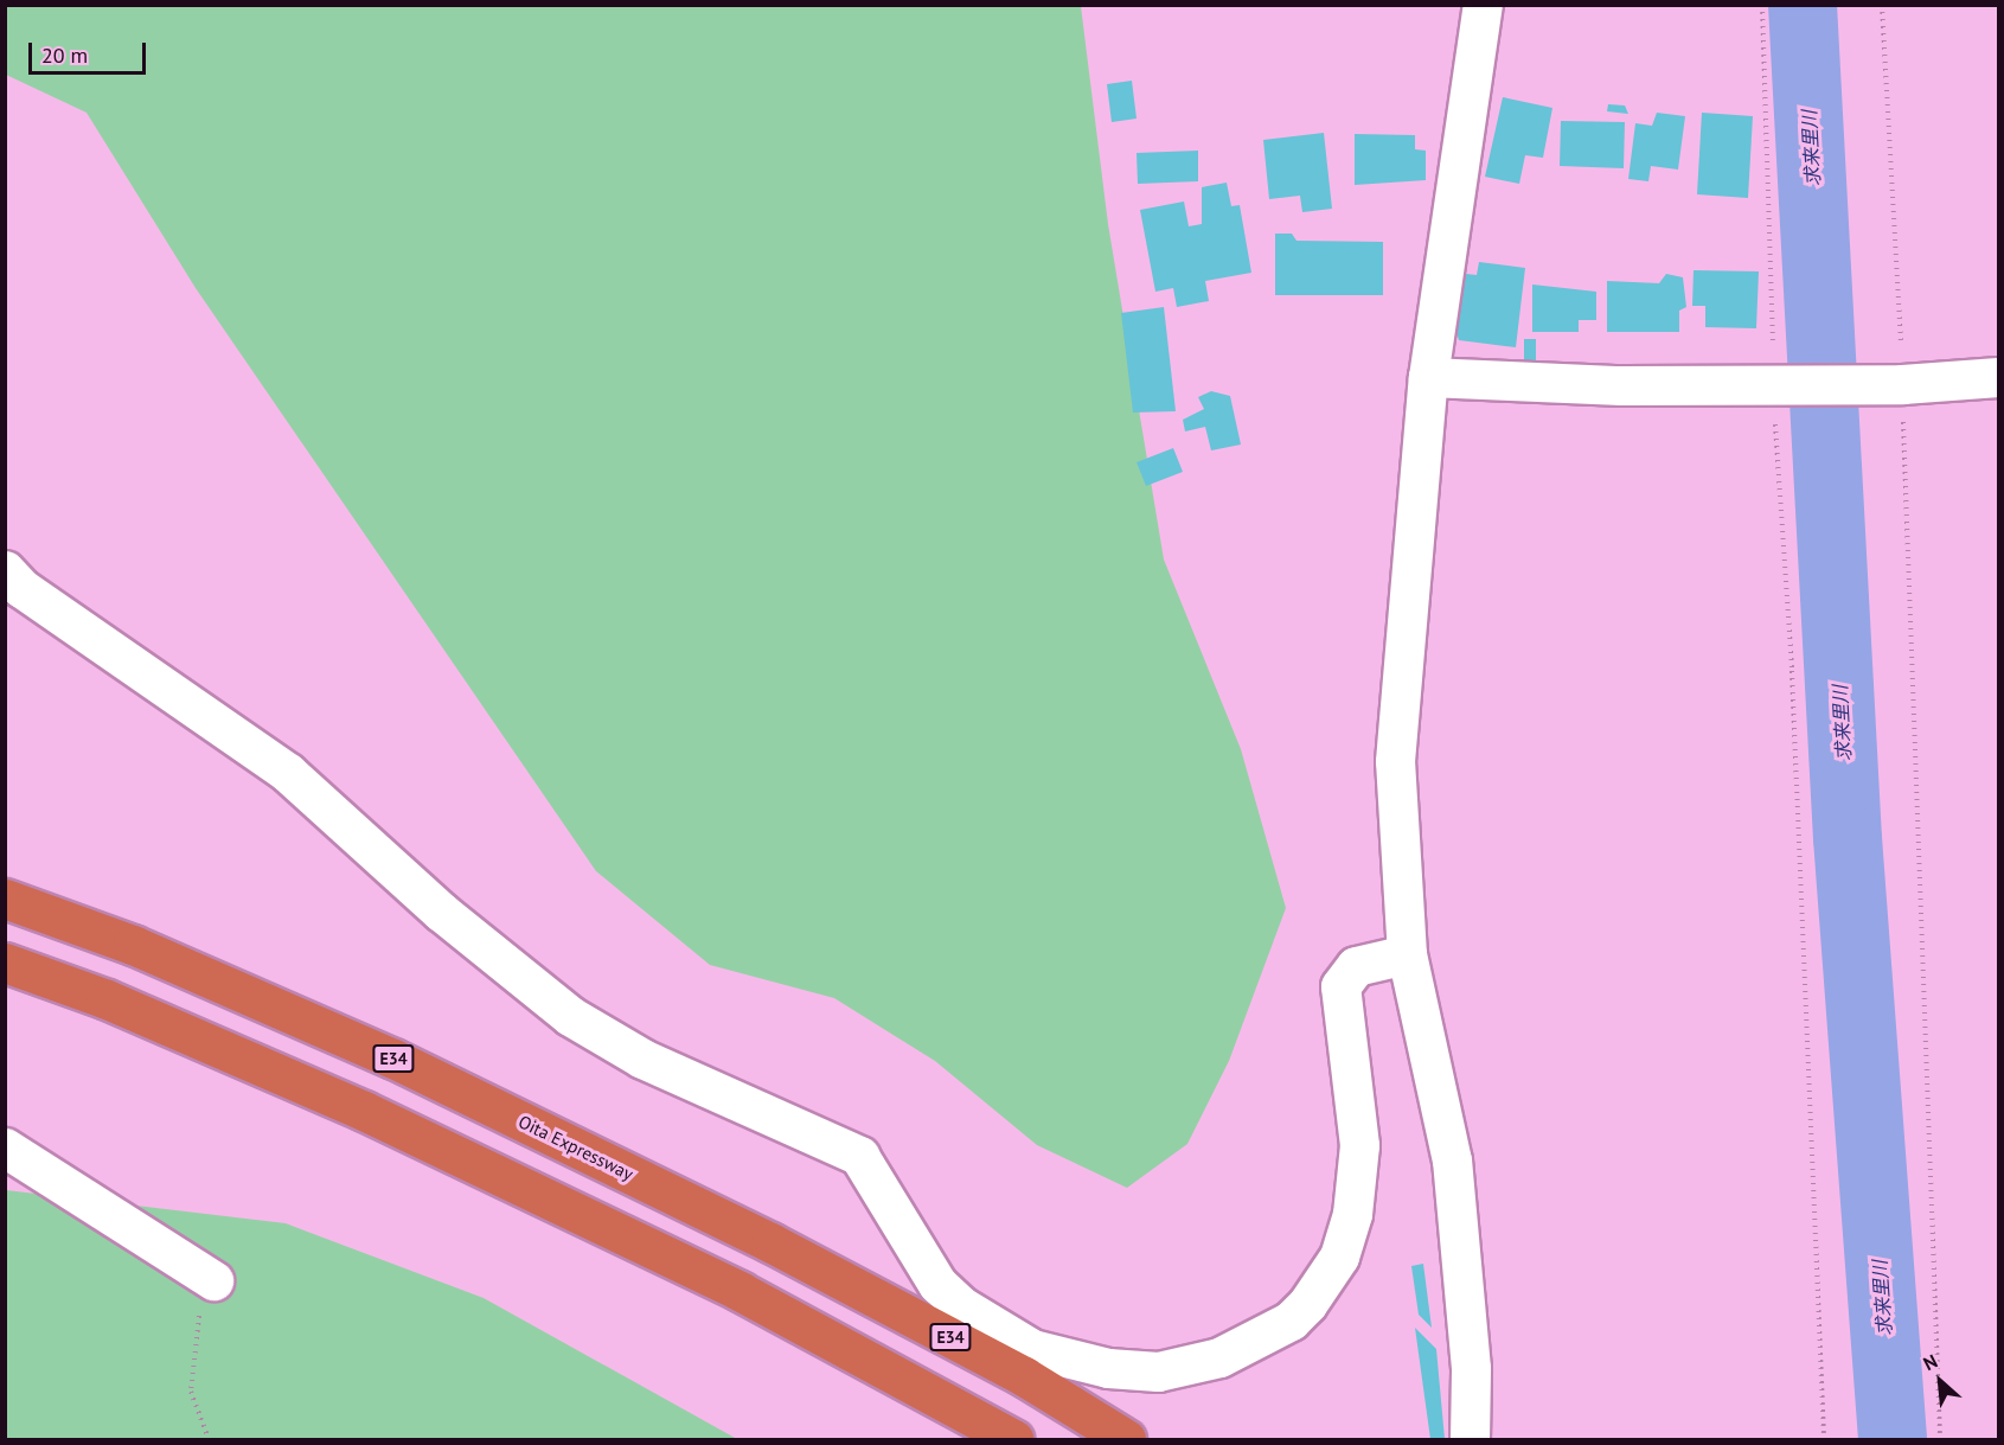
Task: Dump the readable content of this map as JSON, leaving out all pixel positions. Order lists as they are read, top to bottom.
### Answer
{
  "streets": {
    "highway": ["E34", "Oita Expressway"]
  },
  "water": ["求来里川"],
  "scale_bar": "20 m",
  "north": "top left"
}
